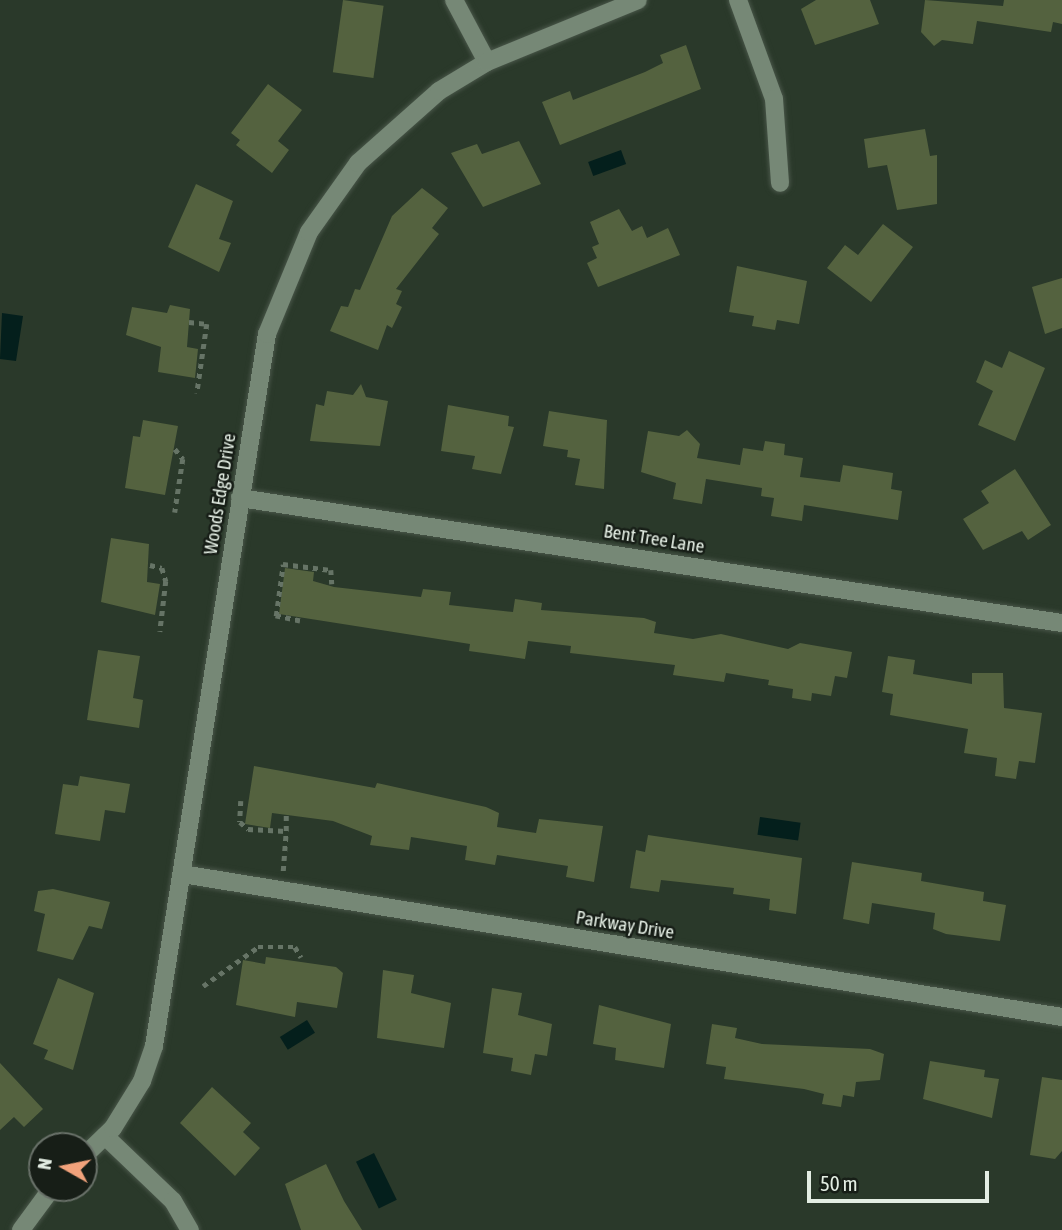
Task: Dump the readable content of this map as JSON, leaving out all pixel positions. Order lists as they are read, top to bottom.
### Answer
{
  "streets": {
    "street": ["Woods Edge Drive", "Bent Tree Lane", "Parkway Drive"]
  },
  "crossings": [
    ["Woods Edge Drive", "Bent Tree Lane"],
    ["Woods Edge Drive", "Parkway Drive"]
  ],
  "scale_bar": "50 m",
  "north": "left"
}
